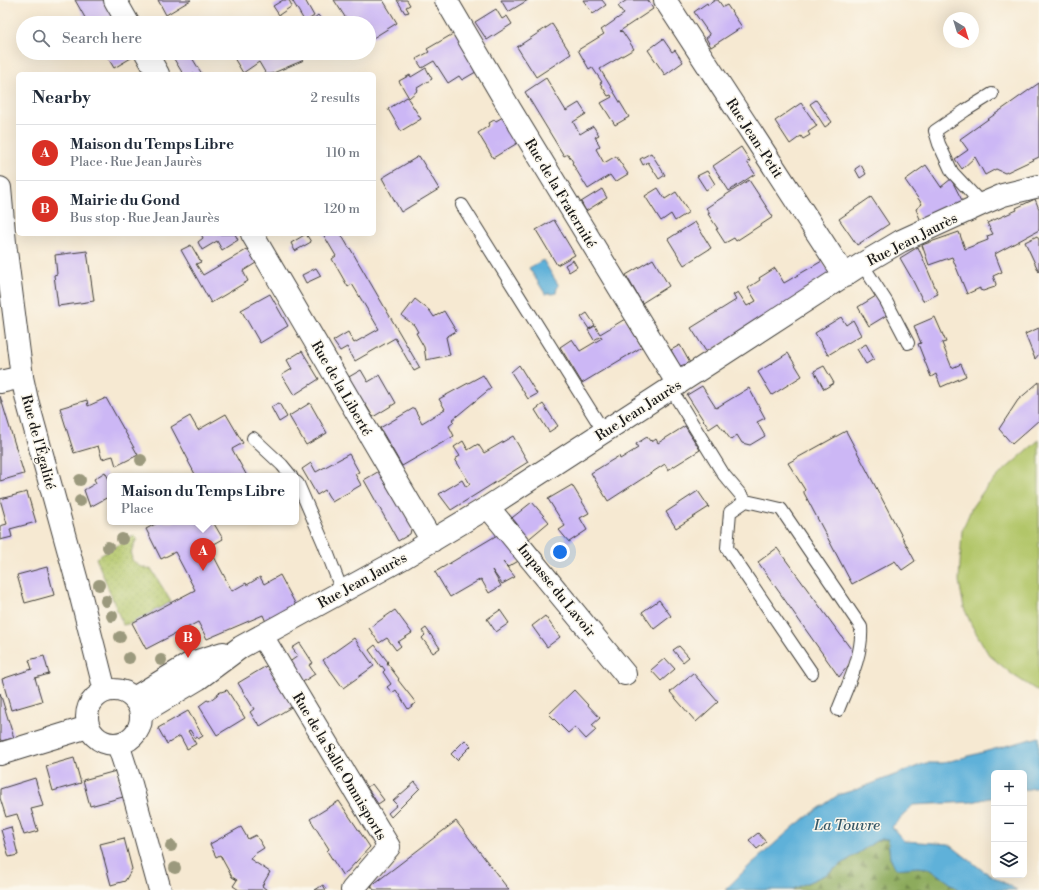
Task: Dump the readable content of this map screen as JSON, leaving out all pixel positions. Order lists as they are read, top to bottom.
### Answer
{
  "streets": {
    "street": [
      "Rue Jean-Petit",
      "Rue de la Fraternité",
      "Rue Jean Jaurès",
      "Rue de la Liberté",
      "Rue de l'Égalité",
      "Impasse du Lavoir",
      "Rue de la Salle Omnisports"
    ]
  },
  "crossings": [
    ["Rue Jean-Petit", "Rue Jean Jaurès"],
    ["Rue de la Fraternité", "Rue Jean Jaurès"],
    ["Rue Jean Jaurès", "Rue de la Liberté"],
    ["Rue Jean Jaurès", "Rue de l'Égalité"],
    ["Rue Jean Jaurès", "Impasse du Lavoir"],
    ["Rue Jean Jaurès", "Rue de la Salle Omnisports"]
  ],
  "water": ["La Touvre"],
  "north": "bottom right",
  "page": {
    "search": "Search here",
    "heading": ["Nearby", "2 results"],
    "list": [
      {
        "mark": "A",
        "name": "Maison du Temps Libre",
        "note": "Place · Rue Jean Jaurès",
        "value": "110 m"
      },
      {
        "mark": "B",
        "name": "Mairie du Gond",
        "note": "Bus stop · Rue Jean Jaurès",
        "value": "120 m"
      }
    ],
    "popup": ["Maison du Temps Libre", "Place"],
    "pins": ["A", "B"],
    "map_buttons": ["+", "−"]
  }
}
